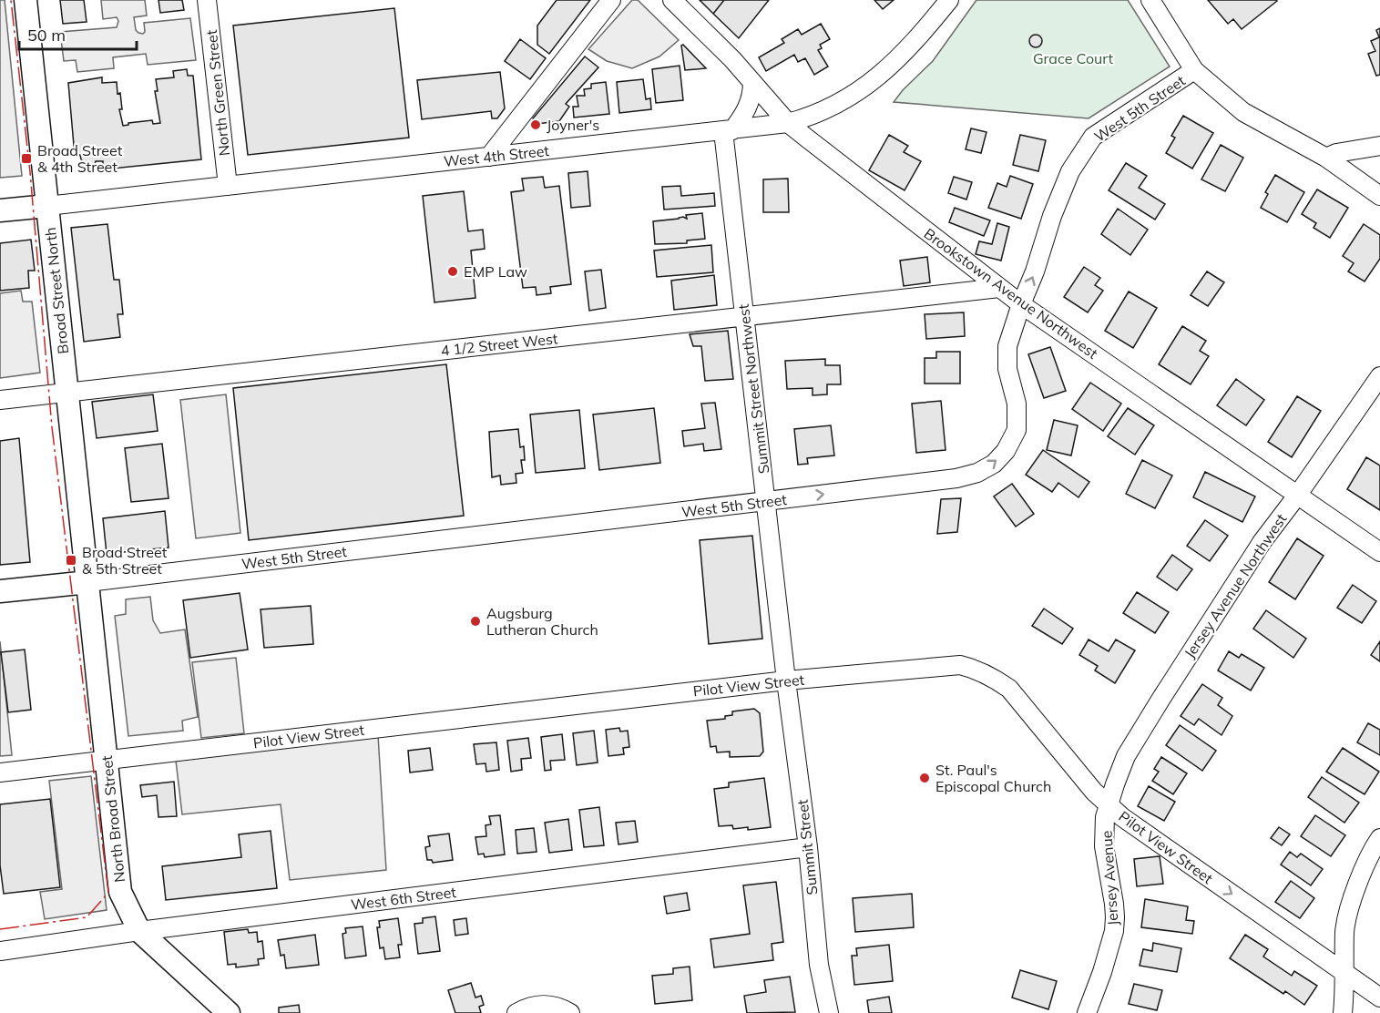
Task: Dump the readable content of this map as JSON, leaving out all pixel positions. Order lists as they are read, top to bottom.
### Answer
{
  "streets": {
    "main road": [
      "West 5th Street",
      "West 4th Street",
      "Broad Street North",
      "North Broad Street"
    ],
    "street": [
      "North Green Street",
      "Brookstown Avenue Northwest",
      "4 1/2 Street West",
      "Summit Street Northwest",
      "Jersey Avenue Northwest",
      "Pilot View Street",
      "Summit Street",
      "Jersey Avenue",
      "West 6th Street"
    ]
  },
  "crossings": [
    ["North Green Street", "West 4th Street"],
    ["West 5th Street", "Broad Street North"],
    ["West 5th Street", "Brookstown Avenue Northwest"],
    ["West 5th Street", "Summit Street Northwest"],
    ["West 5th Street", "North Broad Street"],
    ["West 4th Street", "Broad Street North"],
    ["West 4th Street", "Brookstown Avenue Northwest"],
    ["West 4th Street", "Summit Street Northwest"],
    ["Broad Street North", "4 1/2 Street West"],
    ["Broad Street North", "North Broad Street"],
    ["Brookstown Avenue Northwest", "4 1/2 Street West"],
    ["Brookstown Avenue Northwest", "Jersey Avenue Northwest"],
    ["4 1/2 Street West", "Summit Street Northwest"],
    ["Summit Street Northwest", "Pilot View Street"],
    ["Summit Street Northwest", "Summit Street"],
    ["Jersey Avenue Northwest", "Pilot View Street"],
    ["Jersey Avenue Northwest", "Jersey Avenue"],
    ["Pilot View Street", "North Broad Street"],
    ["Pilot View Street", "Summit Street"],
    ["Pilot View Street", "Jersey Avenue"],
    ["North Broad Street", "West 6th Street"],
    ["Summit Street", "West 6th Street"]
  ],
  "one_way": ["West 5th Street"],
  "parks": ["Grace Court"],
  "places": {
    "other": [
      "Joyner's",
      "EMP Law",
      "Augsburg Lutheran Church",
      "St. Paul's Episcopal Church"
    ],
    "transit": ["Broad Street & 4th Street", "Broad Street & 5th Street"]
  },
  "scale_bar": "50 m"
}
